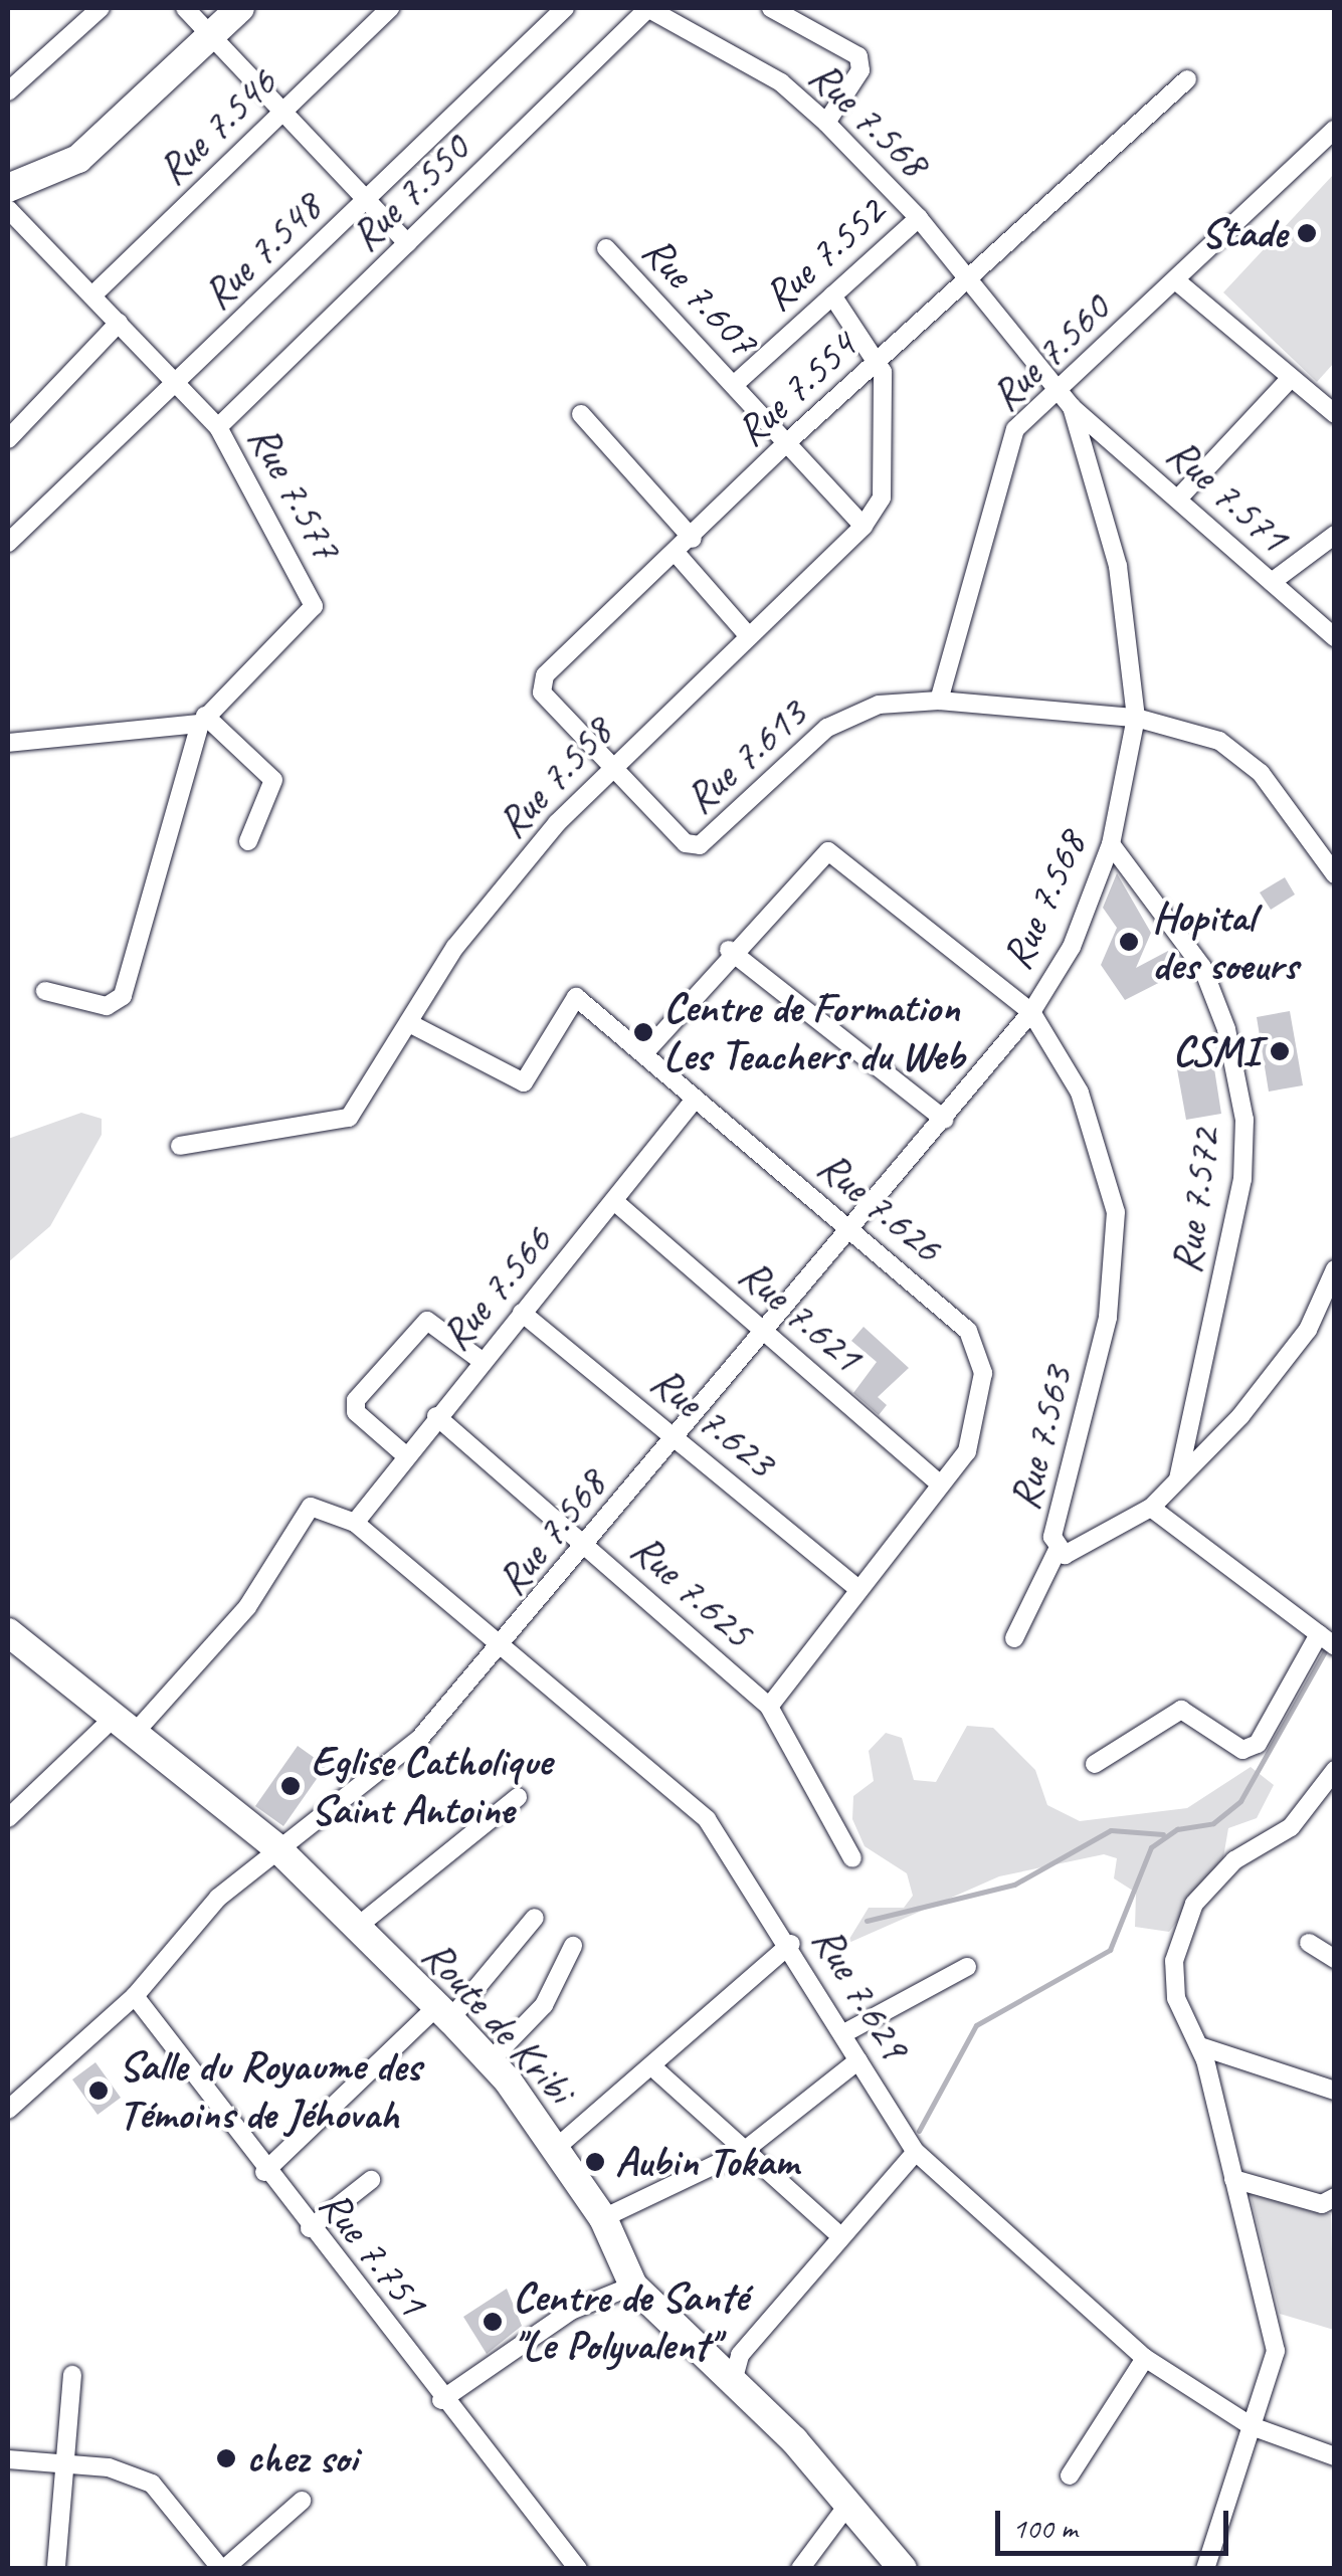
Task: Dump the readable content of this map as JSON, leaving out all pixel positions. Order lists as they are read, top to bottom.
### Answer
{
  "streets": {
    "main road": ["Route de Kribi"],
    "street": [
      "Rue 7.568",
      "Rue 7.546",
      "Rue 7.550",
      "Rue 7.548",
      "Rue 7.552",
      "Rue 7.607",
      "Rue 7.560",
      "Rue 7.554",
      "Rue 7.577",
      "Rue 7.571",
      "Rue 7.613",
      "Rue 7.558",
      "Rue 7.572",
      "Rue 7.626",
      "Rue 7.566",
      "Rue 7.621",
      "Rue 7.623",
      "Rue 7.563",
      "Rue 7.625",
      "Rue 7.629",
      "Rue 7.751"
    ]
  },
  "crossings": [
    ["Rue 7.568", "Rue 7.550"],
    ["Rue 7.568", "Rue 7.552"],
    ["Rue 7.568", "Rue 7.560"],
    ["Rue 7.568", "Rue 7.554"],
    ["Rue 7.568", "Rue 7.571"],
    ["Rue 7.568", "Rue 7.613"],
    ["Rue 7.568", "Rue 7.572"],
    ["Rue 7.568", "Rue 7.626"],
    ["Rue 7.568", "Rue 7.621"],
    ["Rue 7.568", "Rue 7.623"],
    ["Rue 7.568", "Rue 7.563"],
    ["Rue 7.568", "Rue 7.625"],
    ["Rue 7.568", "Rue 7.629"],
    ["Rue 7.568", "Route de Kribi"],
    ["Rue 7.546", "Rue 7.577"],
    ["Rue 7.550", "Rue 7.577"],
    ["Rue 7.548", "Rue 7.577"],
    ["Rue 7.552", "Rue 7.607"],
    ["Rue 7.607", "Rue 7.554"],
    ["Rue 7.607", "Rue 7.558"],
    ["Rue 7.560", "Rue 7.613"],
    ["Rue 7.554", "Rue 7.613"],
    ["Rue 7.554", "Rue 7.558"],
    ["Rue 7.613", "Rue 7.558"],
    ["Rue 7.558", "Rue 7.626"],
    ["Rue 7.572", "Rue 7.563"],
    ["Rue 7.626", "Rue 7.566"],
    ["Rue 7.626", "Rue 7.621"],
    ["Rue 7.626", "Rue 7.623"],
    ["Rue 7.626", "Rue 7.625"],
    ["Rue 7.566", "Rue 7.621"],
    ["Rue 7.566", "Rue 7.623"],
    ["Rue 7.566", "Rue 7.625"],
    ["Rue 7.566", "Rue 7.629"]
  ],
  "places": [
    "Stade",
    "Hopital des soeurs",
    "Centre de Formation Les Teachers du Web",
    "CSMI",
    "Eglise Catholique Saint Antoine",
    "Salle du Royaume des Témoins de Jéhovah",
    "Aubin Tokam",
    "Centre de Santé \"Le Polyvalent\"",
    "chez soi"
  ],
  "scale_bar": "100 m"
}
